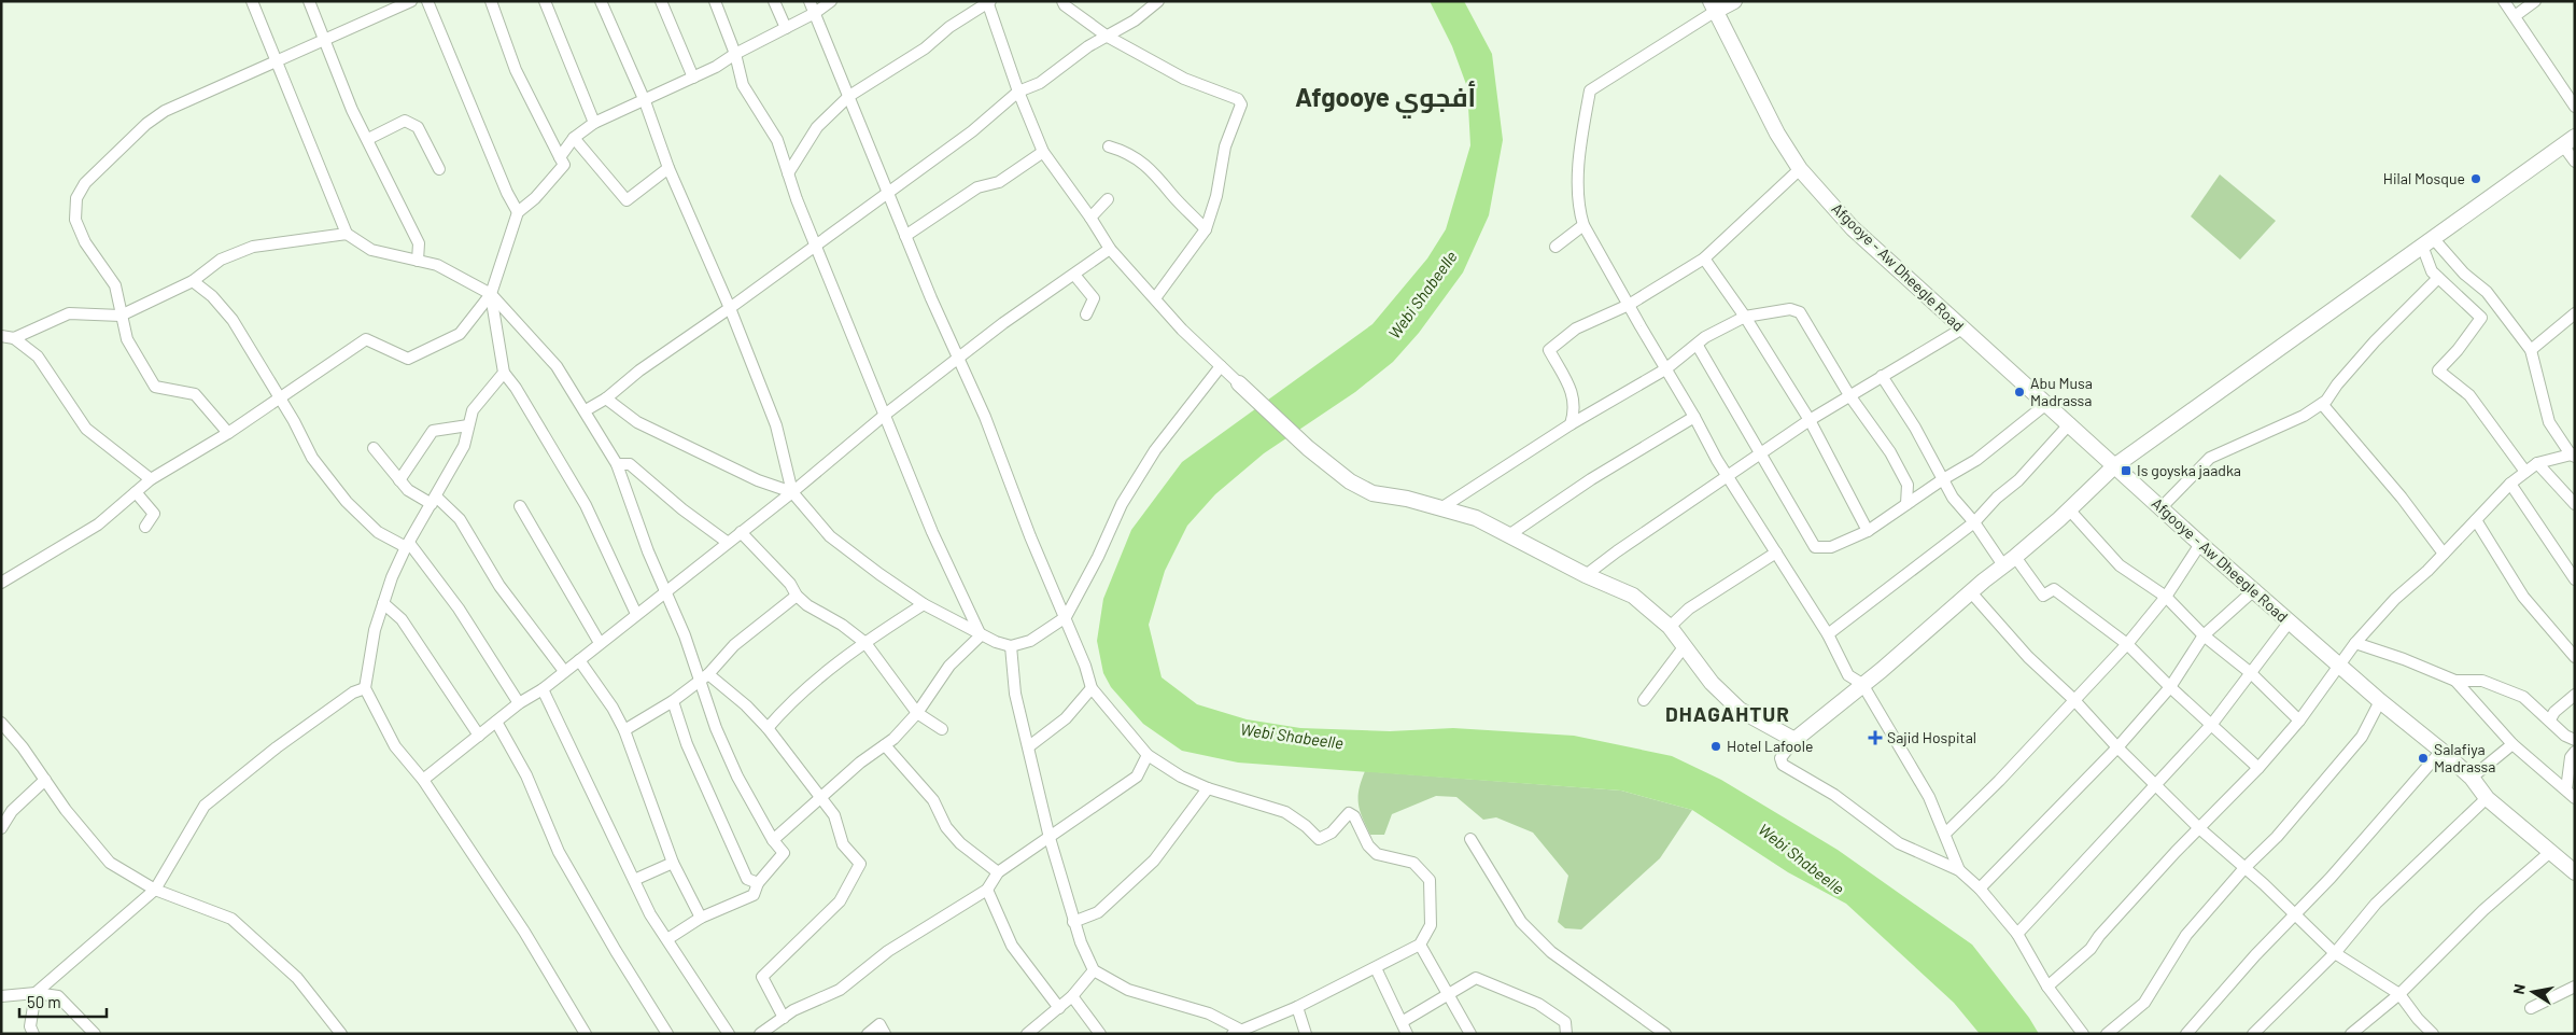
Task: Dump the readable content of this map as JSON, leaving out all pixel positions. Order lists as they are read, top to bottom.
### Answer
{
  "streets": {
    "street": ["Afgooye - Aw Dheegle Road"]
  },
  "districts": ["Afgooye أفجوي", "DHAGAHTUR"],
  "water": ["Webi Shabeelle"],
  "places": {
    "other": [
      "Hilal Mosque",
      "Abu Musa Madrassa",
      "Hotel Lafoole",
      "Salafiya Madrassa"
    ],
    "transit": ["Is goyska jaadka"],
    "health": ["Sajid Hospital"]
  },
  "scale_bar": "50 m",
  "north": "left"
}
